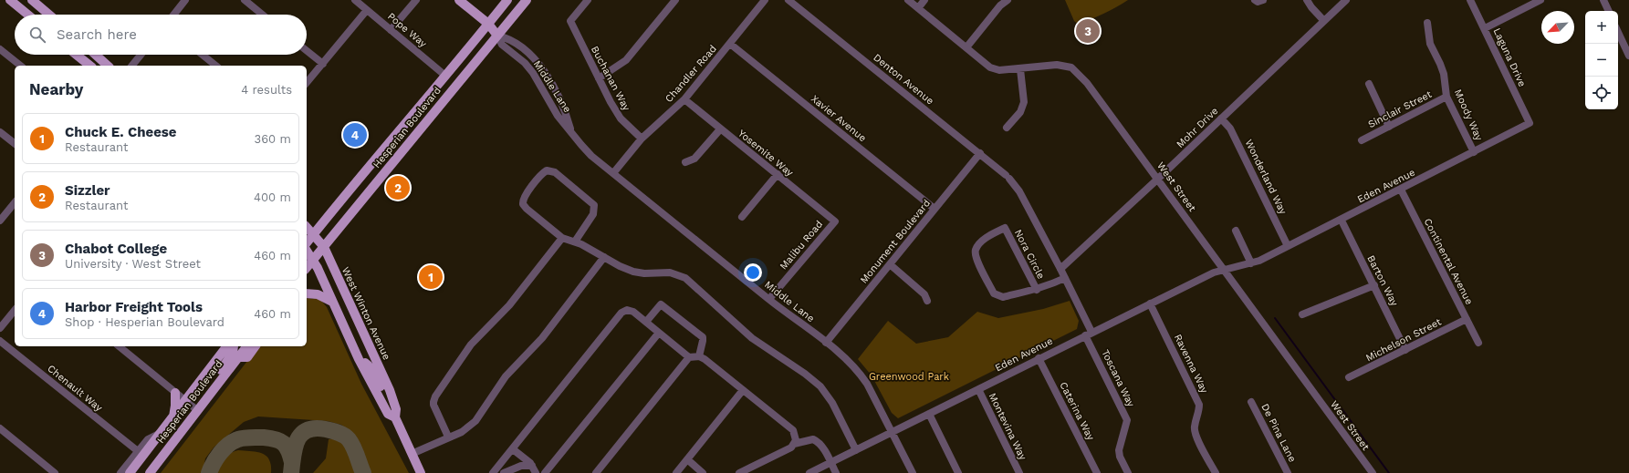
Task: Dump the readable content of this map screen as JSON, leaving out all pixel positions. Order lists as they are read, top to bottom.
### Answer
{
  "streets": {
    "main road": ["Hesperian Boulevard", "West Winton Avenue"],
    "street": [
      "Pope Way",
      "Laguna Drive",
      "Chandler Road",
      "Buchanan Way",
      "Denton Avenue",
      "Middle Lane",
      "Sinclair Street",
      "Moody Way",
      "Xavier Avenue",
      "Mohr Drive",
      "Yosemite Way",
      "Wonderland Way",
      "Eden Avenue",
      "West Street",
      "Monument Boulevard",
      "Malibu Road",
      "Nora Circle",
      "Continental Avenue",
      "Barton Way",
      "Michelson Street",
      "Ravenna Way",
      "Toscana Way",
      "Chenault Way",
      "Caterina Way",
      "Montevina Way",
      "De Pina Lane"
    ]
  },
  "crossings": [
    ["Pope Way", "Hesperian Boulevard"],
    ["Laguna Drive", "Eden Avenue"],
    ["Chandler Road", "Buchanan Way"],
    ["Chandler Road", "Middle Lane"],
    ["Chandler Road", "Xavier Avenue"],
    ["Chandler Road", "Yosemite Way"],
    ["Denton Avenue", "Mohr Drive"],
    ["Denton Avenue", "Eden Avenue"],
    ["Denton Avenue", "Monument Boulevard"],
    ["Denton Avenue", "Nora Circle"],
    ["Denton Avenue", "Toscana Way"],
    ["Middle Lane", "Hesperian Boulevard"],
    ["Middle Lane", "Eden Avenue"],
    ["Middle Lane", "Monument Boulevard"],
    ["Middle Lane", "Malibu Road"],
    ["Sinclair Street", "Moody Way"],
    ["Moody Way", "Eden Avenue"],
    ["Xavier Avenue", "Monument Boulevard"],
    ["Hesperian Boulevard", "West Winton Avenue"],
    ["Hesperian Boulevard", "Chenault Way"],
    ["Mohr Drive", "Wonderland Way"],
    ["Mohr Drive", "West Street"],
    ["Yosemite Way", "Malibu Road"],
    ["Wonderland Way", "Eden Avenue"],
    ["Eden Avenue", "West Street"],
    ["Eden Avenue", "Continental Avenue"],
    ["Eden Avenue", "Barton Way"],
    ["Eden Avenue", "Ravenna Way"],
    ["Eden Avenue", "Toscana Way"],
    ["Eden Avenue", "Caterina Way"],
    ["Eden Avenue", "Montevina Way"],
    ["Continental Avenue", "Michelson Street"],
    ["Barton Way", "Michelson Street"]
  ],
  "parks": ["Greenwood Park"],
  "north": "bottom left",
  "page": {
    "map_buttons": ["+", "−"],
    "search": "Search here",
    "pins": [
      "3",
      "4",
      "2",
      "1"
    ],
    "heading": ["Nearby", "4 results"],
    "list": [
      {
        "mark": "1",
        "name": "Chuck E. Cheese",
        "note": "Restaurant",
        "value": "360 m"
      },
      {
        "mark": "2",
        "name": "Sizzler",
        "note": "Restaurant",
        "value": "400 m"
      },
      {
        "mark": "3",
        "name": "Chabot College",
        "note": "University · West Street",
        "value": "460 m"
      },
      {
        "mark": "4",
        "name": "Harbor Freight Tools",
        "note": "Shop · Hesperian Boulevard",
        "value": "460 m"
      }
    ]
  }
}
